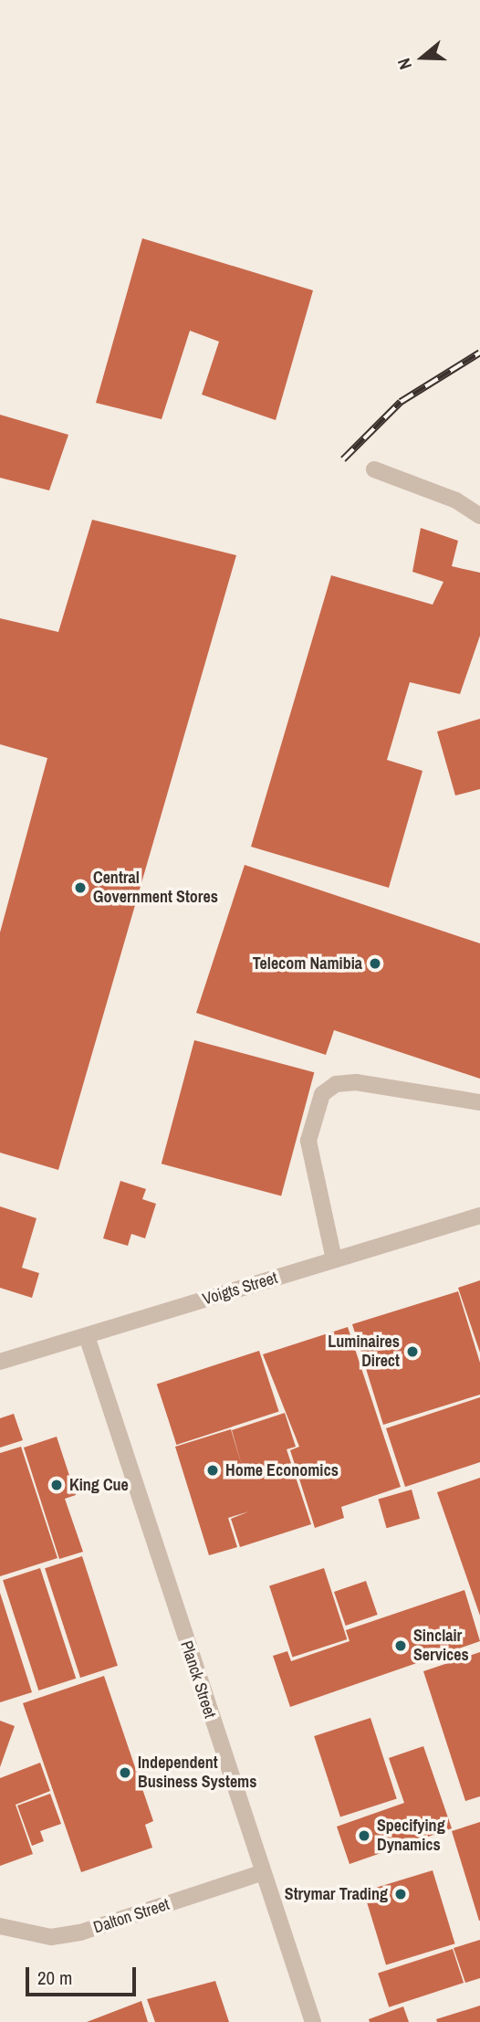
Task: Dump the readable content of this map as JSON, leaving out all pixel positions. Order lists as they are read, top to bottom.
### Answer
{
  "streets": {
    "street": ["Voigts Street", "Planck Street", "Dalton Street"]
  },
  "crossings": [
    ["Voigts Street", "Planck Street"],
    ["Planck Street", "Dalton Street"]
  ],
  "places": [
    "Central Government Stores",
    "Telecom Namibia",
    "Luminaires Direct",
    "Home Economics",
    "King Cue",
    "Sinclair Services",
    "Independent Business Systems",
    "Specifying Dynamics",
    "Strymar Trading"
  ],
  "scale_bar": "20 m",
  "north": "left"
}
